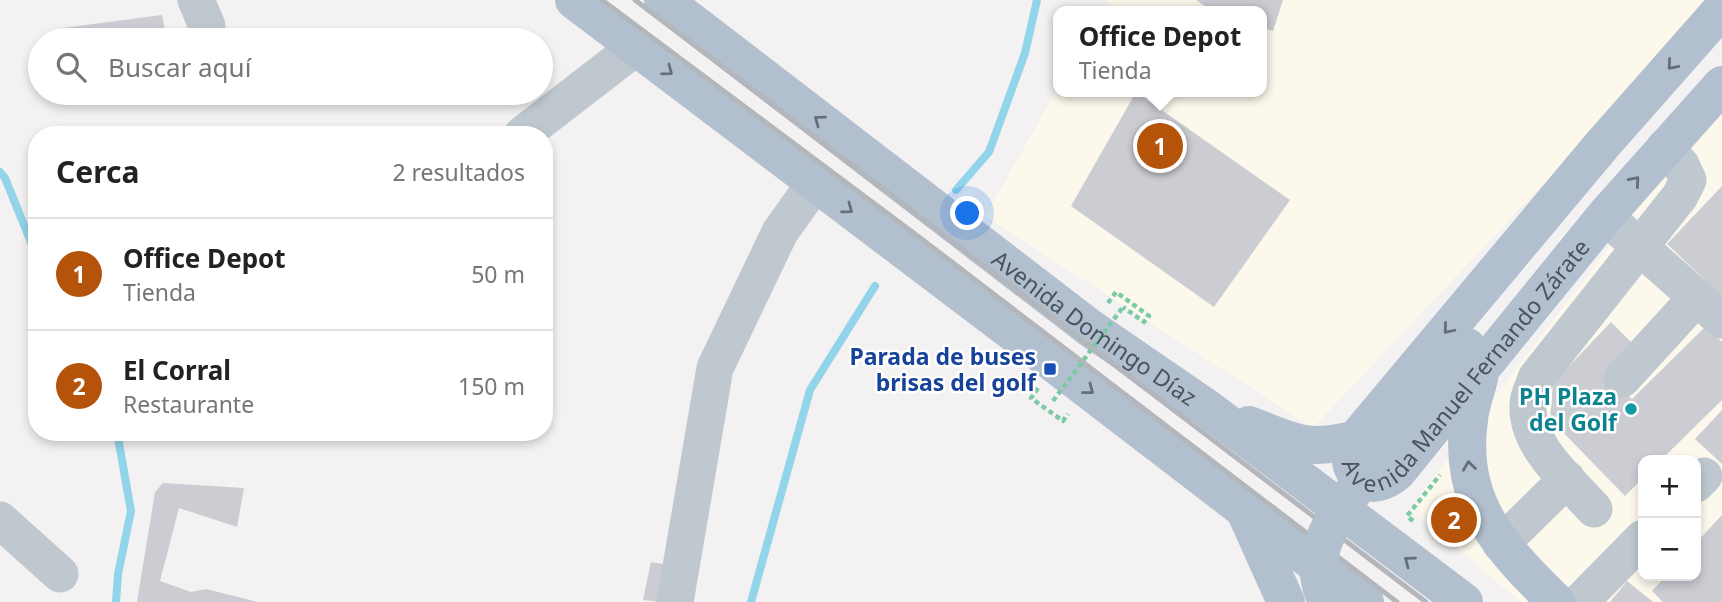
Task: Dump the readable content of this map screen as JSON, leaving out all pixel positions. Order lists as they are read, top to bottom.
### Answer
{
  "streets": {
    "main road": ["Avenida Domingo Díaz", "Avenida Manuel Fernando Zárate"]
  },
  "places": {
    "transit": ["Parada de buses brisas del golf"],
    "other": ["PH Plaza del Golf"]
  },
  "page": {
    "popup": ["Office Depot", "Tienda"],
    "search": "Buscar aquí",
    "pins": ["1", "2"],
    "heading": ["Cerca", "2 resultados"],
    "list": [
      {
        "mark": "1",
        "name": "Office Depot",
        "note": "Tienda",
        "value": "50 m"
      },
      {
        "mark": "2",
        "name": "El Corral",
        "note": "Restaurante",
        "value": "150 m"
      }
    ],
    "map_buttons": ["+", "−"]
  }
}
